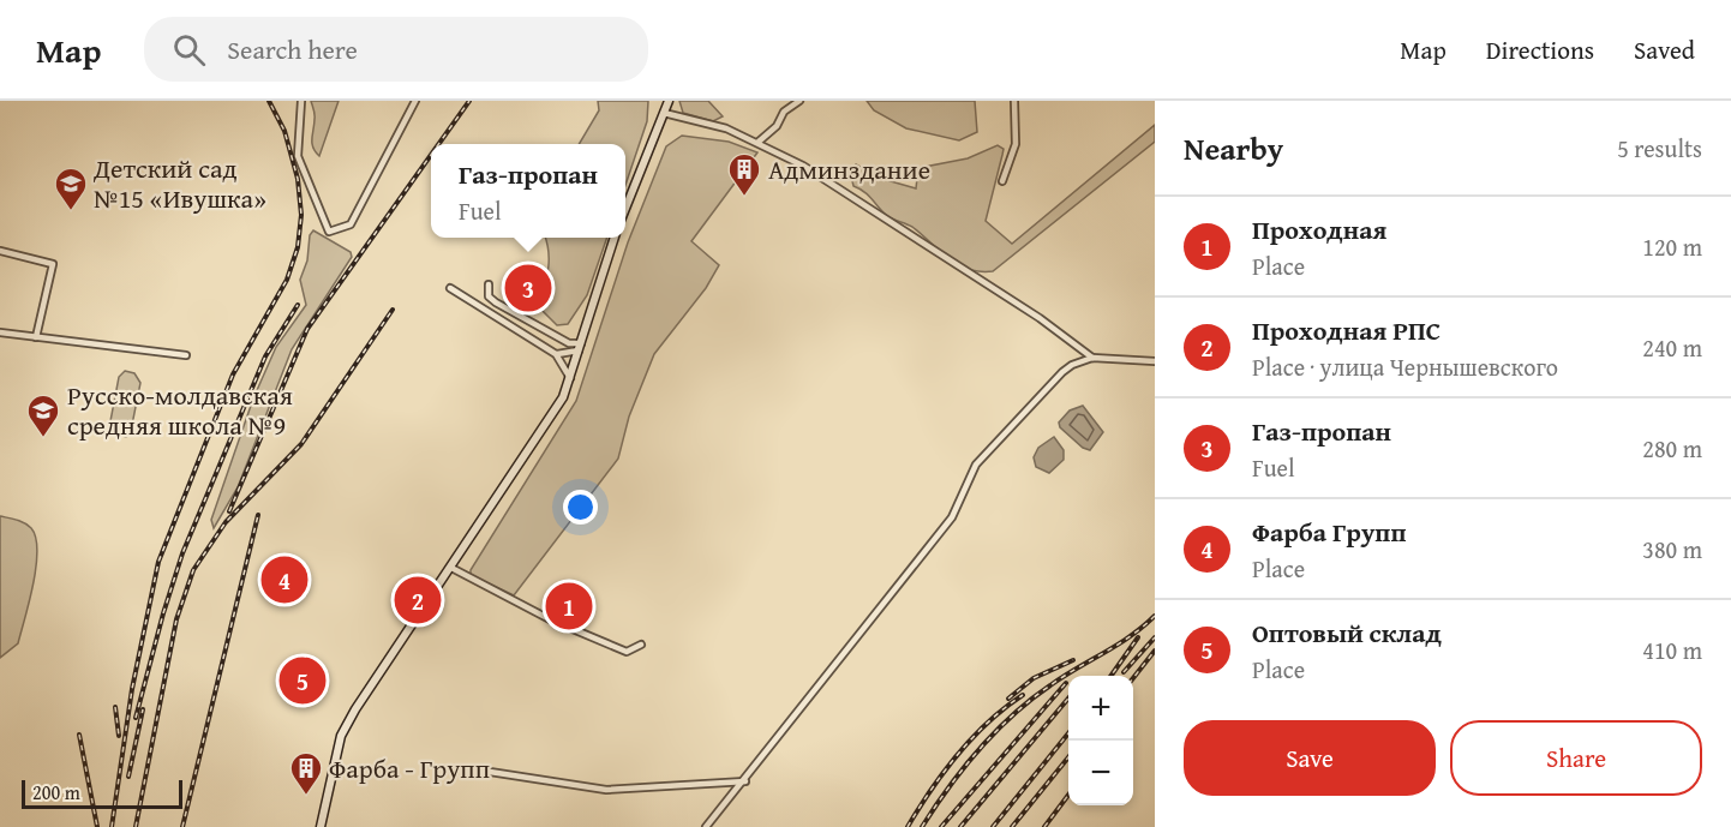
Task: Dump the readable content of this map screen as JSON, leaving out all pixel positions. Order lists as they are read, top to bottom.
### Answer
{
  "places": {
    "building": ["Админздание", "Фарба - Групп"],
    "school or university": ["Детский сад №15 «Ивушка»", "Русско-молдавская средняя школа №9"]
  },
  "scale_bar": "200 m",
  "page": {
    "header": "Map",
    "search": "Search here",
    "nav": ["Map", "Directions", "Saved"],
    "heading": ["Nearby", "5 results"],
    "popup": ["Газ-пропан", "Fuel"],
    "list": [
      {
        "mark": "1",
        "name": "Проходная",
        "note": "Place",
        "value": "120 m"
      },
      {
        "mark": "2",
        "name": "Проходная РПС",
        "note": "Place · улица Чернышевского",
        "value": "240 m"
      },
      {
        "mark": "3",
        "name": "Газ-пропан",
        "note": "Fuel",
        "value": "280 m"
      },
      {
        "mark": "4",
        "name": "Фарба Групп",
        "note": "Place",
        "value": "380 m"
      },
      {
        "mark": "5",
        "name": "Оптовый склад",
        "note": "Place",
        "value": "410 m"
      }
    ],
    "pins": [
      "3",
      "4",
      "2",
      "1",
      "5"
    ],
    "map_buttons": ["+", "−"],
    "buttons": ["Save", "Share"],
    "scale": "200 m"
  }
}
